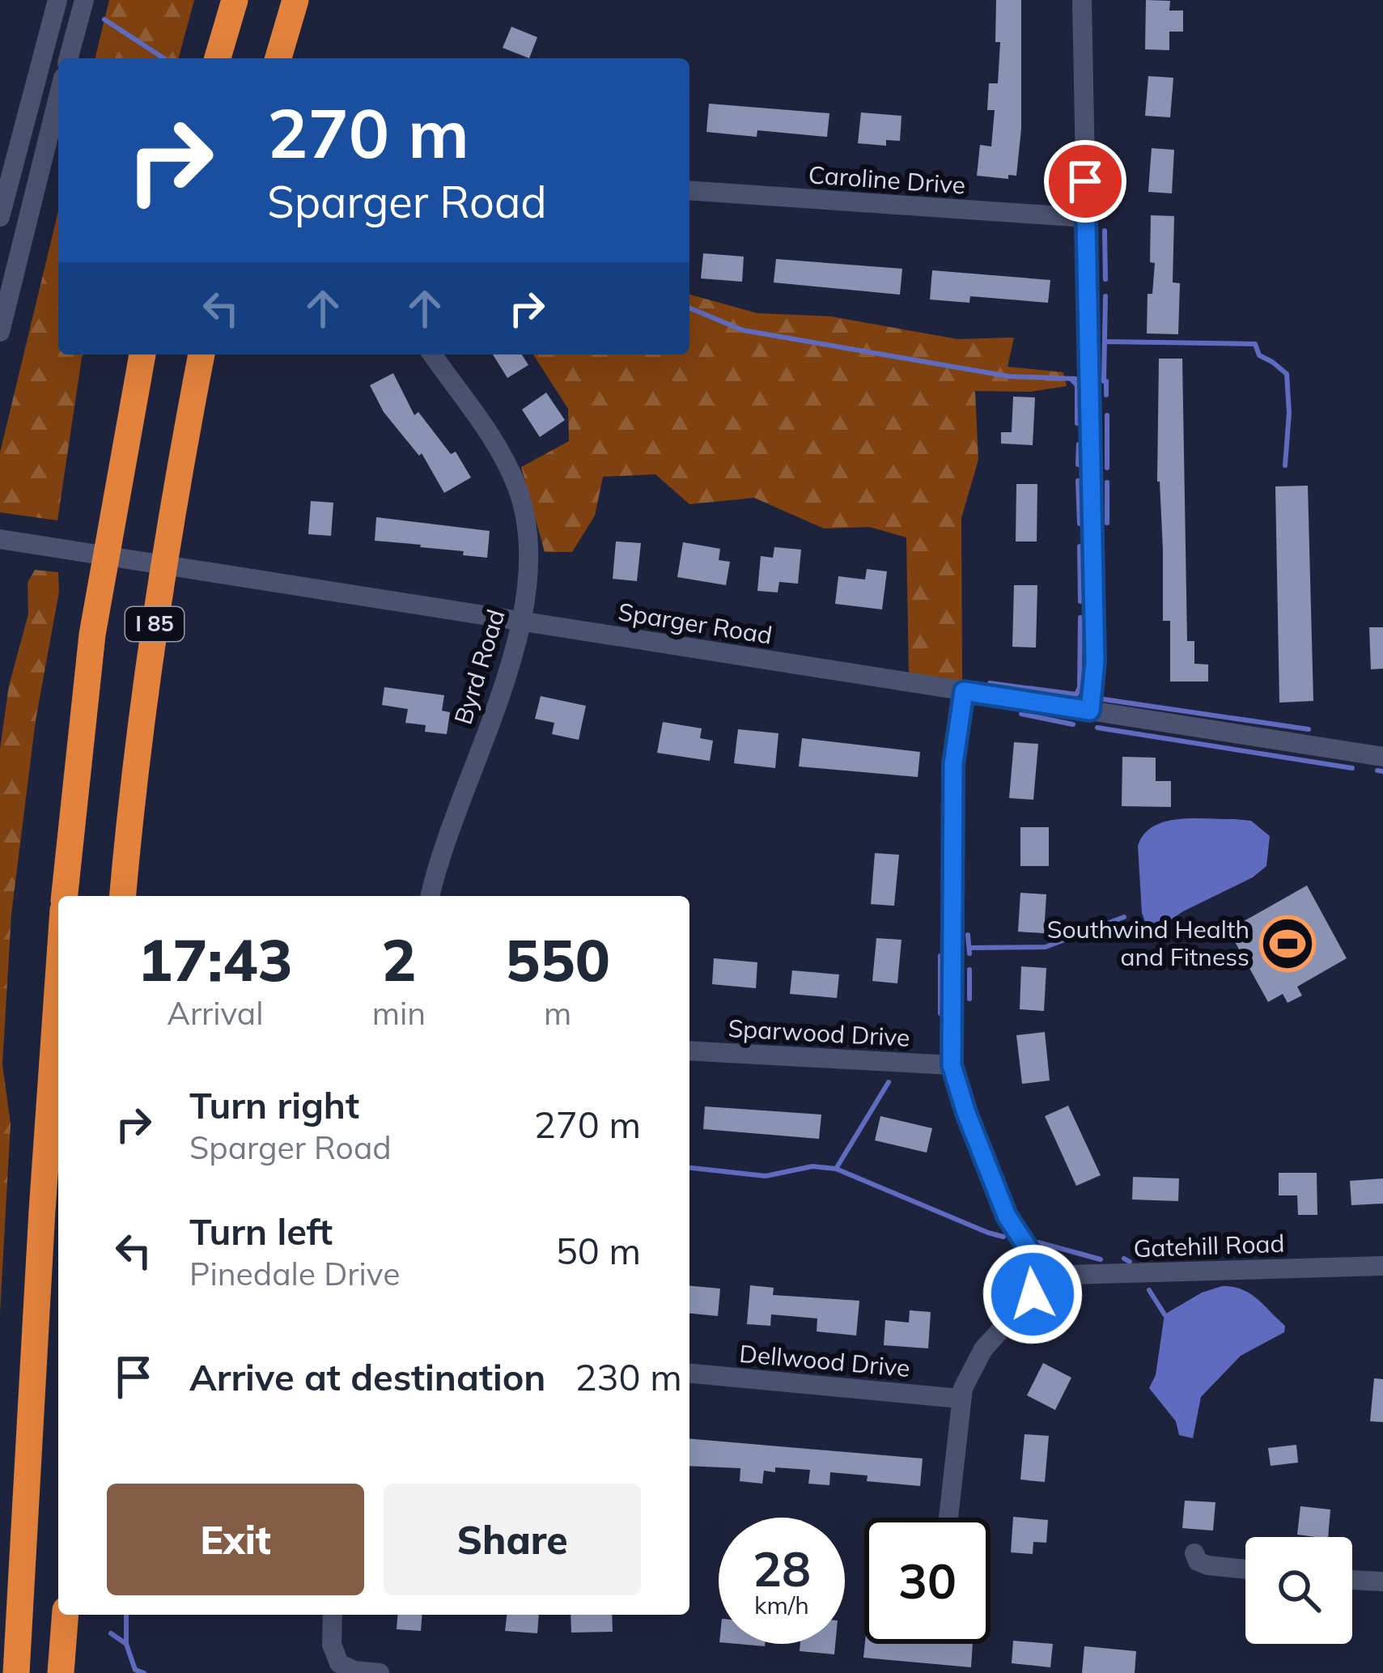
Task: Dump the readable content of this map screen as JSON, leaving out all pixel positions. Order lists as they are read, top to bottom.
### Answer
{
  "streets": {
    "highway": ["I 85"],
    "street": [
      "Caroline Drive",
      "Sparger Road",
      "Byrd Road",
      "Sparwood Drive",
      "Gatehill Road",
      "Dellwood Drive"
    ]
  },
  "crossings": [
    ["Sparger Road", "Byrd Road"]
  ],
  "places": {
    "sports": ["Southwind Health and Fitness"]
  },
  "page": {
    "turn": ["270 m", "Sparger Road"],
    "eta": [
      "17:43",
      "Arrival",
      "2",
      "min",
      "550",
      "m"
    ],
    "list": [
      {
        "name": "Turn right",
        "note": "Sparger Road",
        "value": "270 m"
      },
      {
        "name": "Turn left",
        "note": "Pinedale Drive",
        "value": "50 m"
      },
      {
        "name": "Arrive at destination",
        "value": "230 m"
      }
    ],
    "buttons": ["Exit", "Share"],
    "speed": "28 km/h",
    "limit": "30"
  }
}
